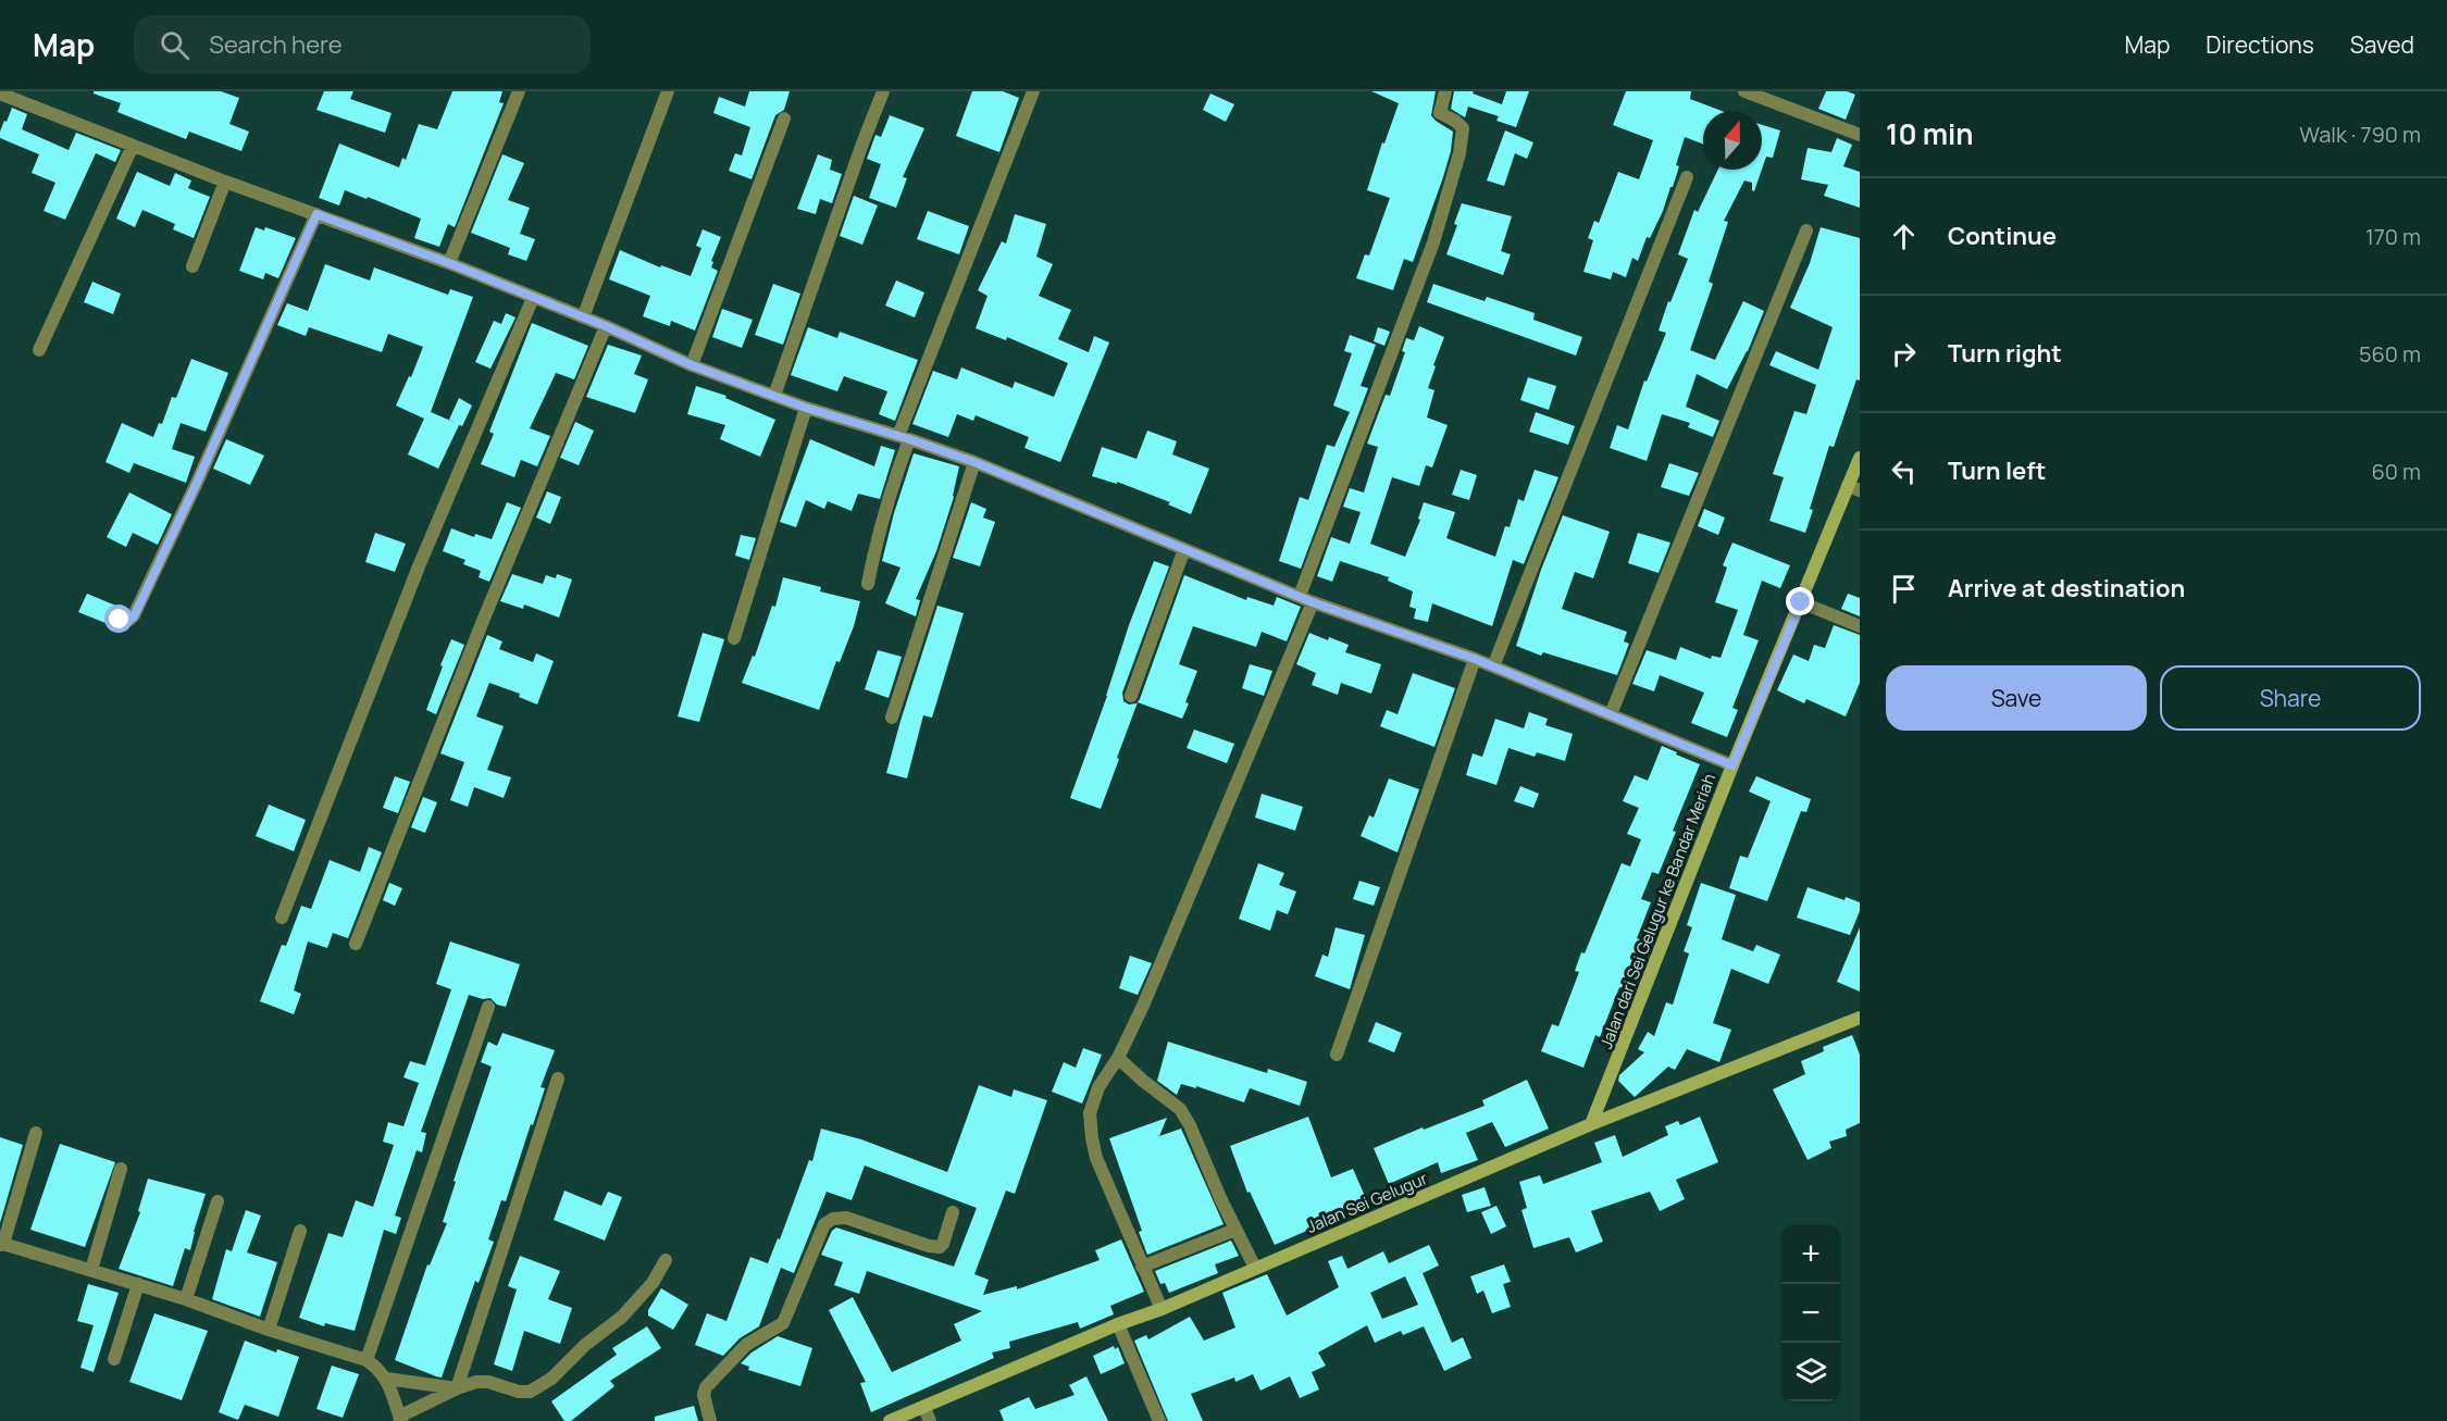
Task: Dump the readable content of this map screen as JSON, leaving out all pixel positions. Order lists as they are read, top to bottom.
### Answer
{
  "streets": {
    "main road": ["Jalan dari Sei Gelugur ke Bandar Meriah", "Jalan Sei Gelugur"]
  },
  "crossings": [
    ["Jalan dari Sei Gelugur ke Bandar Meriah", "Jalan Sei Gelugur"]
  ],
  "north": "top",
  "page": {
    "header": "Map",
    "search": "Search here",
    "nav": ["Map", "Directions", "Saved"],
    "heading": ["10 min", "Walk · 790 m"],
    "list": [
      ["Continue", "170 m"],
      ["Turn right", "560 m"],
      ["Turn left", "60 m"],
      "Arrive at destination"
    ],
    "buttons": ["Save", "Share"],
    "map_buttons": ["+", "−"]
  }
}
